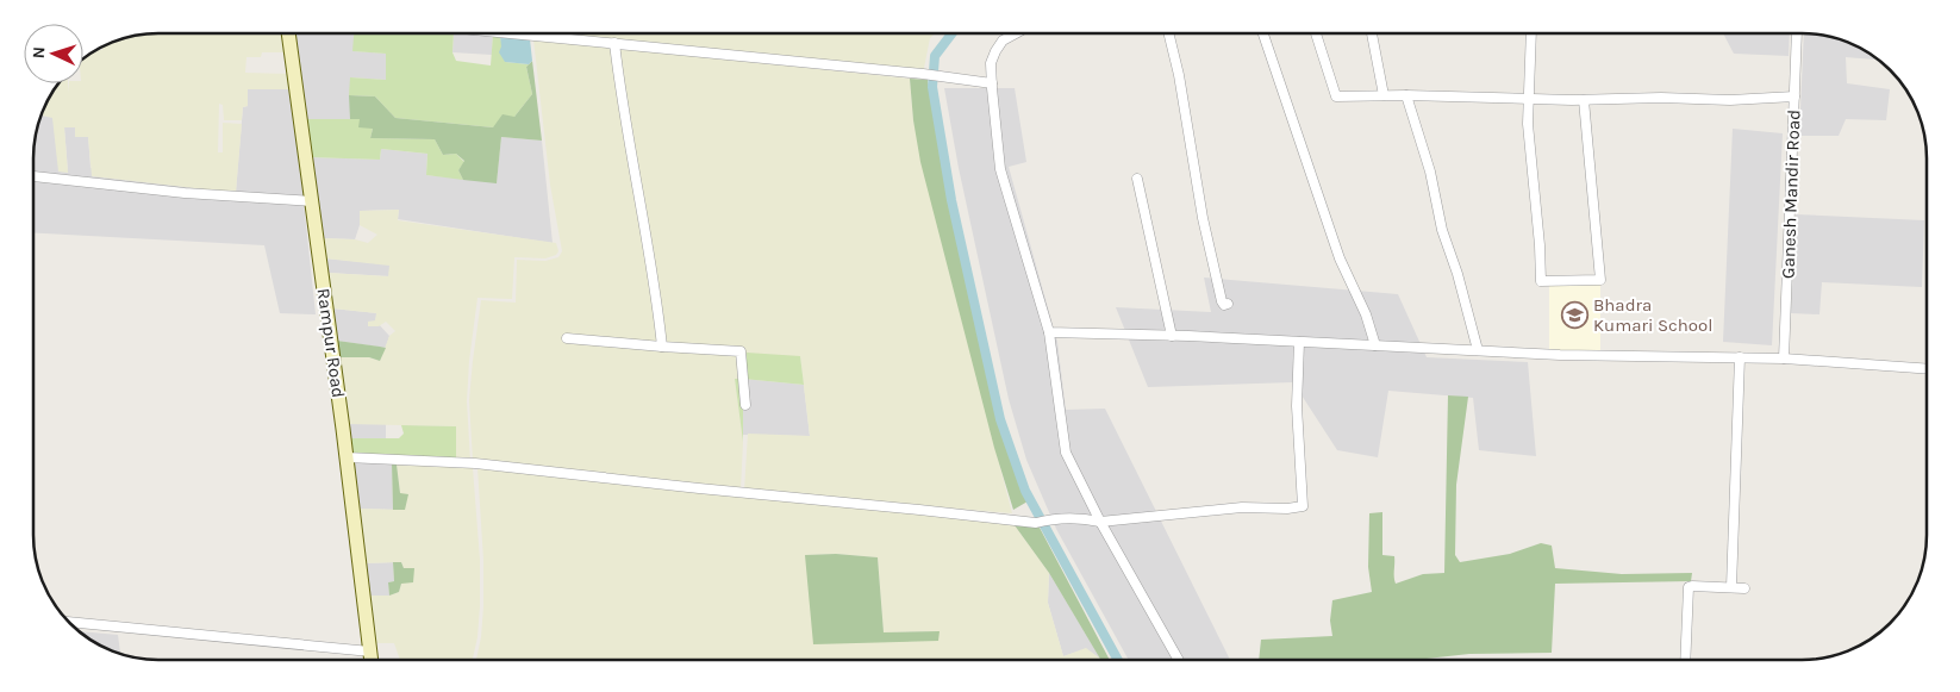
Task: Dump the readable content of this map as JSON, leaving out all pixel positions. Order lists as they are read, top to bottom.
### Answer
{
  "streets": {
    "main road": ["Rampur Road"],
    "street": ["Ganesh Mandir Road"]
  },
  "places": {
    "school or university": ["Bhadra Kumari School"]
  },
  "north": "left"
}
